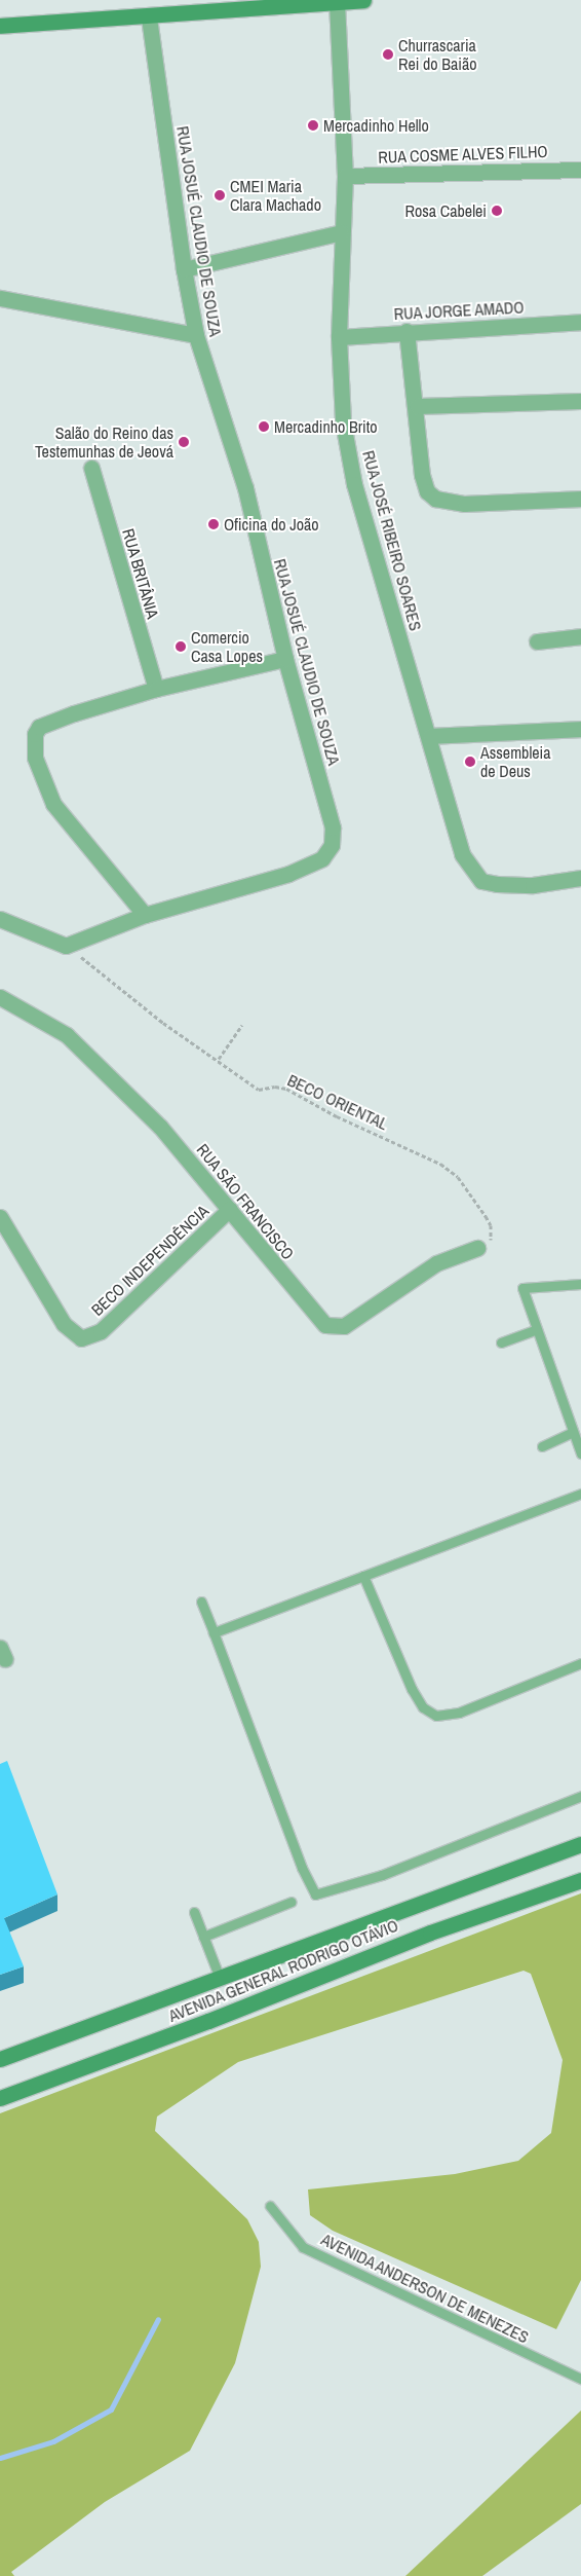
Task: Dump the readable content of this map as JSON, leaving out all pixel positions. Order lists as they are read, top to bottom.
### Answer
{
  "streets": {
    "main road": ["AVENIDA GENERAL RODRIGO OTÁVIO"],
    "street": [
      "RUA COSME ALVES FILHO",
      "RUA JOSUÉ CLAUDIO DE SOUZA",
      "RUA JORGE AMADO",
      "RUA JOSÉ RIBEIRO SOARES",
      "RUA BRITÂNIA",
      "RUA SÃO FRANCISCO",
      "BECO INDEPENDÊNCIA"
    ],
    "lane": ["AVENIDA ANDERSON DE MENEZES"],
    "path": ["BECO ORIENTAL"]
  },
  "crossings": [
    ["RUA COSME ALVES FILHO", "RUA JOSÉ RIBEIRO SOARES"],
    ["RUA JOSUÉ CLAUDIO DE SOUZA", "BECO ORIENTAL"],
    ["RUA JORGE AMADO", "RUA JOSÉ RIBEIRO SOARES"],
    ["BECO ORIENTAL", "RUA SÃO FRANCISCO"],
    ["RUA SÃO FRANCISCO", "BECO INDEPENDÊNCIA"]
  ],
  "places": [
    "Churrascaria Rei do Baião",
    "Mercadinho Hello",
    "CMEI Maria Clara Machado",
    "Rosa Cabelei",
    "Mercadinho Brito",
    "Salão do Reino das Testemunhas de Jeová",
    "Oficina do João",
    "Comercio Casa Lopes",
    "Assembleia de Deus"
  ]
}
